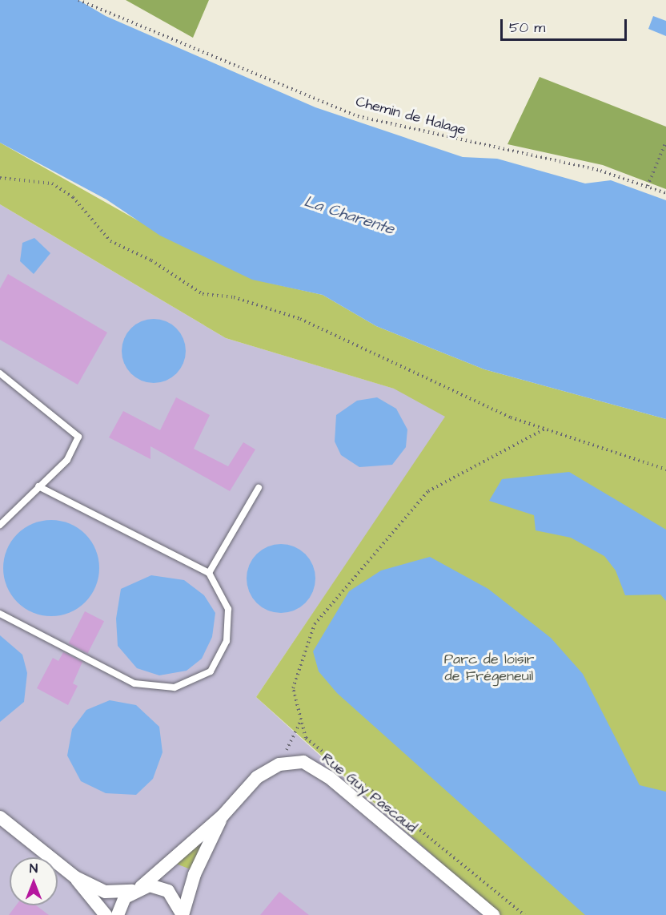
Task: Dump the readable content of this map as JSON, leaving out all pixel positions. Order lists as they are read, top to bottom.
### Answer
{
  "streets": {
    "street": ["Rue Guy Pascaud"],
    "path": ["Chemin de Halage"]
  },
  "water": ["La Charente"],
  "parks": ["Parc de loisir de Frégeneuil"],
  "scale_bar": "50 m",
  "north": "top"
}
